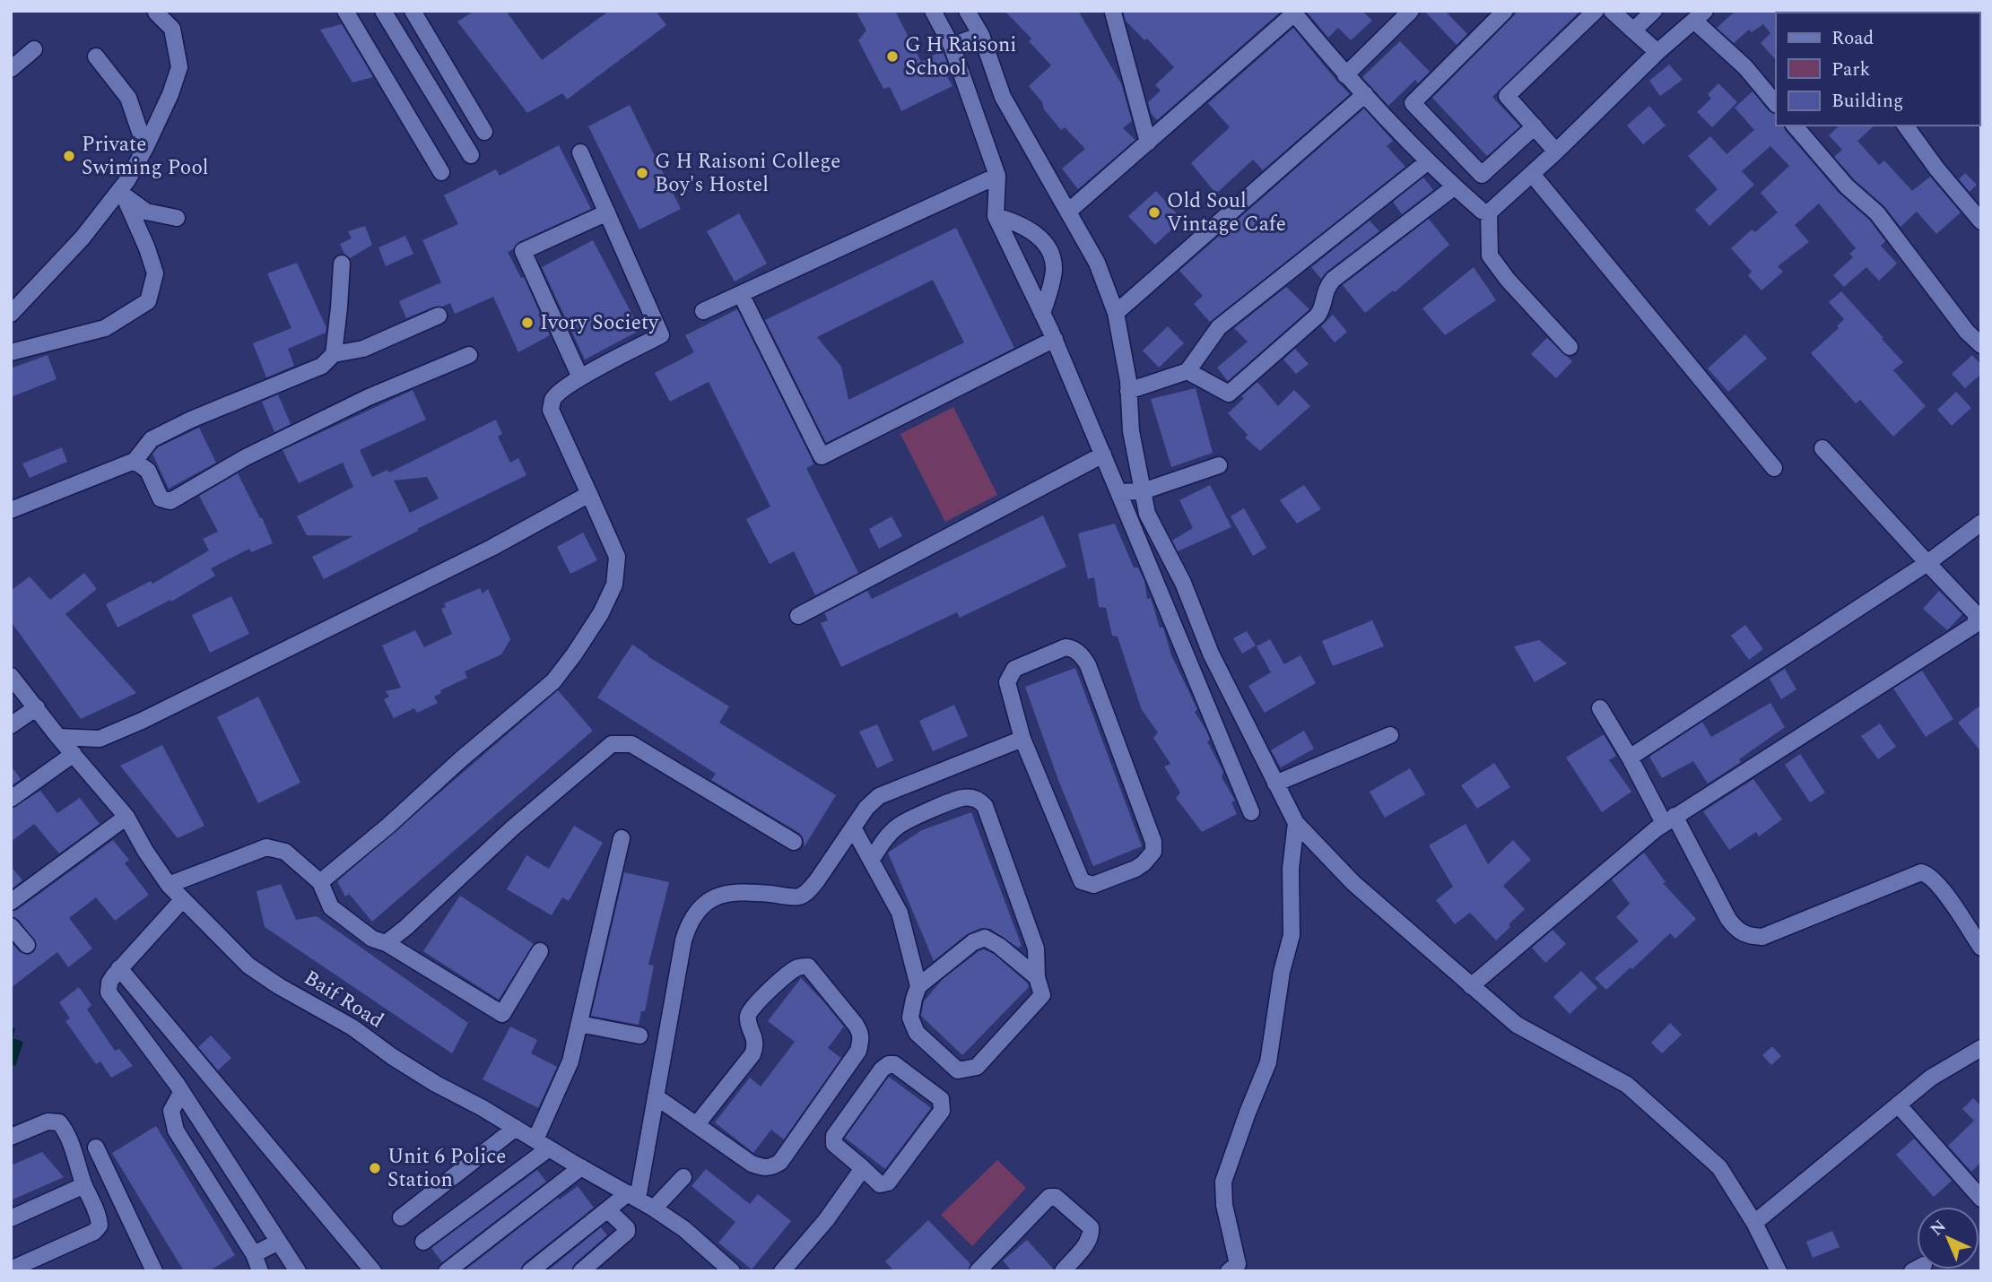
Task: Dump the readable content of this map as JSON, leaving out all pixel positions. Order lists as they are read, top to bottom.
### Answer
{
  "streets": {
    "street": ["Baif Road"]
  },
  "places": [
    "G H Raisoni School",
    "Private Swiming Pool",
    "G H Raisoni College Boy's Hostel",
    "Old Soul Vintage Cafe",
    "Ivory Society",
    "Unit 6 Police Station"
  ],
  "legend": ["Road", "Park", "Building"],
  "north": "top left"
}
